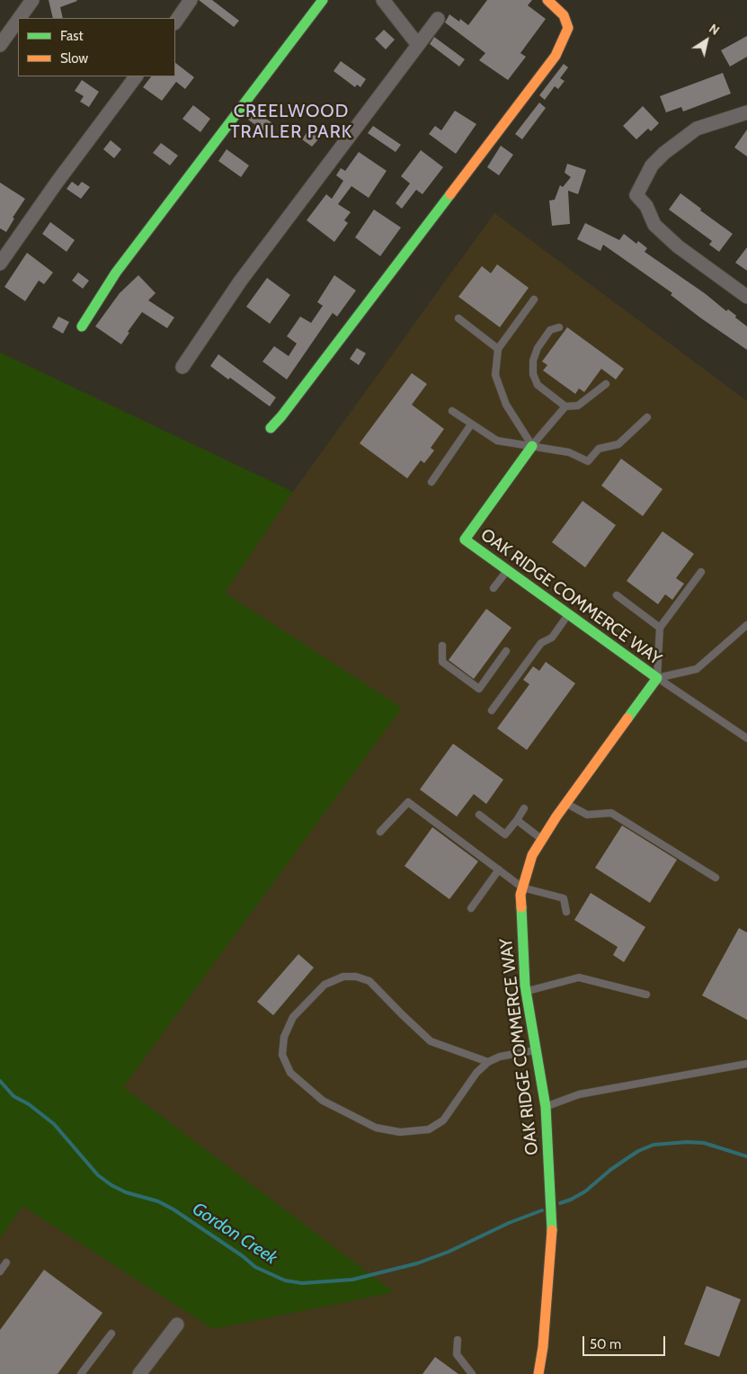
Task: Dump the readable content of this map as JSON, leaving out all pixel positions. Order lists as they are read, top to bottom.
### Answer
{
  "streets": {
    "street": ["OAK RIDGE COMMERCE WAY"]
  },
  "districts": ["CREELWOOD TRAILER PARK"],
  "water": ["Gordon Creek"],
  "legend": ["Fast", "Slow"],
  "scale_bar": "50 m",
  "north": "top right"
}
